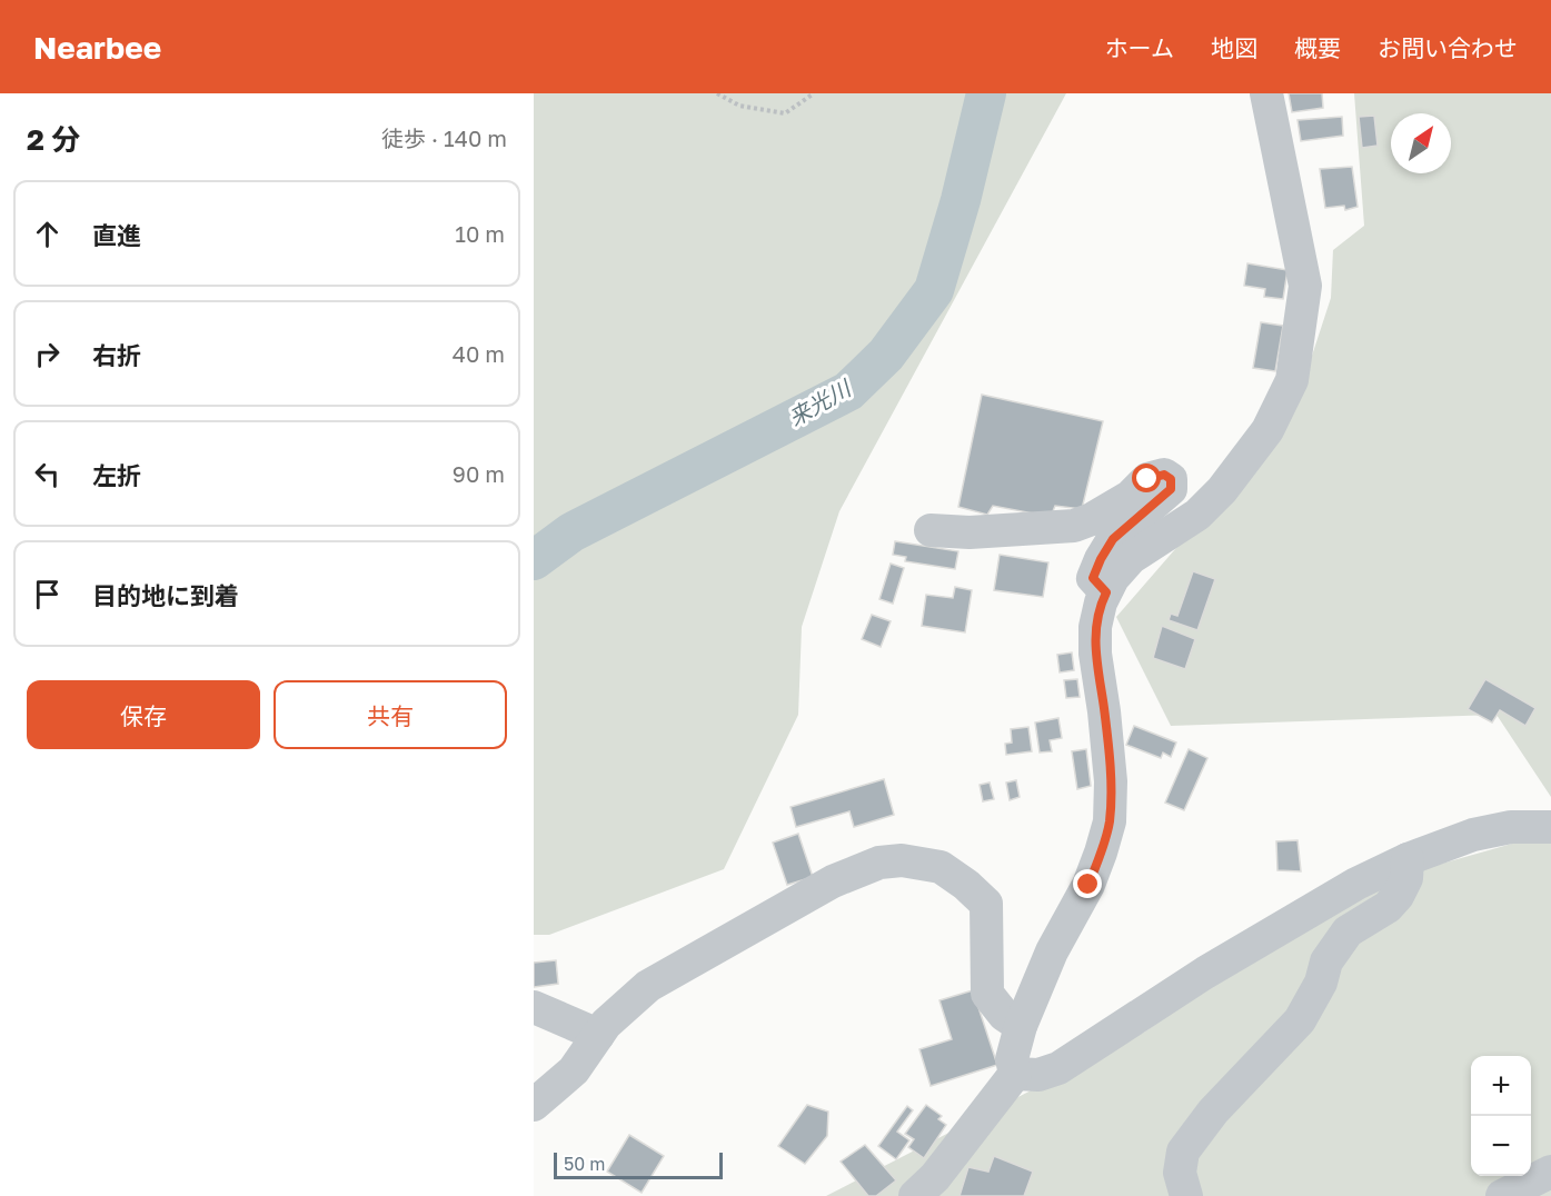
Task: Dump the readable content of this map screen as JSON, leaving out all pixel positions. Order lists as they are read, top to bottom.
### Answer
{
  "water": ["来光川"],
  "scale_bar": "50 m",
  "north": "top right",
  "page": {
    "header": "Nearbee",
    "nav": [
      "ホーム",
      "地図",
      "概要",
      "お問い合わせ"
    ],
    "heading": ["2 分", "徒歩 · 140 m"],
    "list": [
      ["直進", "10 m"],
      ["右折", "40 m"],
      ["左折", "90 m"],
      "目的地に到着"
    ],
    "buttons": ["保存", "共有"],
    "map_buttons": ["+", "−"],
    "scale": "50 m"
  }
}
